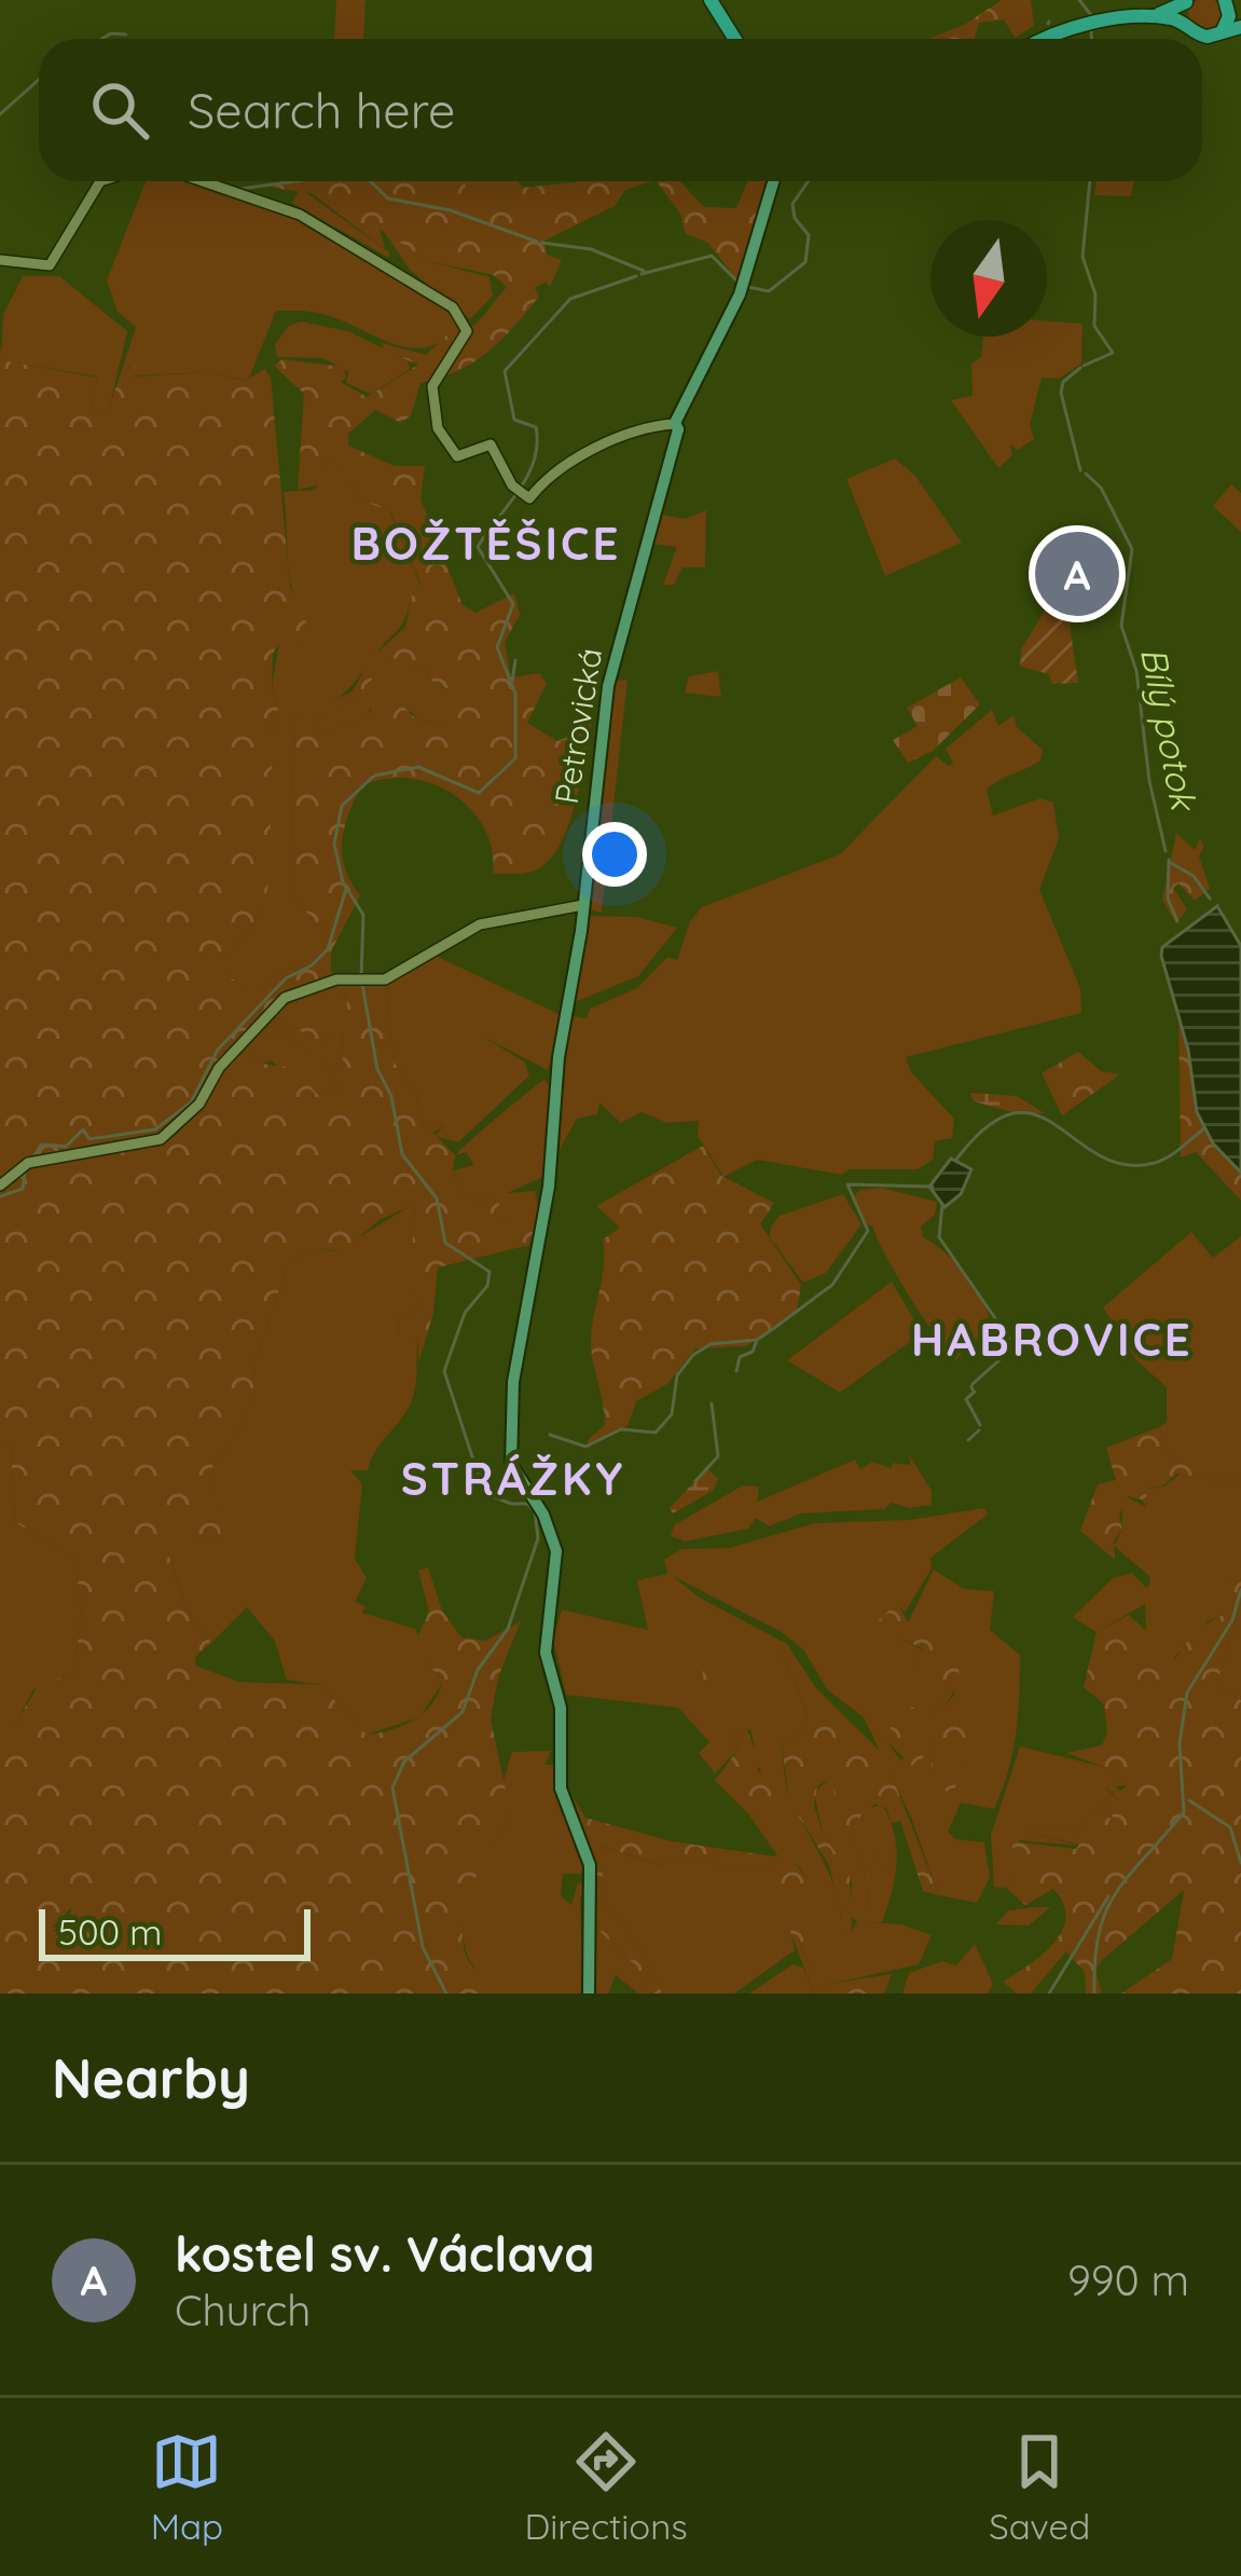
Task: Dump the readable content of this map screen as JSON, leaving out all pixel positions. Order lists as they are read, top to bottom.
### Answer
{
  "streets": {
    "main road": ["Petrovická"]
  },
  "districts": ["BOŽTĚŠICE", "HABROVICE", "STRÁŽKY"],
  "water": ["Bílý potok"],
  "scale_bar": "500 m",
  "north": "bottom",
  "page": {
    "search": "Search here",
    "pins": "A",
    "scale": "500 m",
    "heading": "Nearby",
    "list": [
      {
        "mark": "A",
        "name": "kostel sv. Václava",
        "note": "Church",
        "value": "990 m"
      }
    ],
    "nav": ["Map", "Directions", "Saved"]
  }
}
